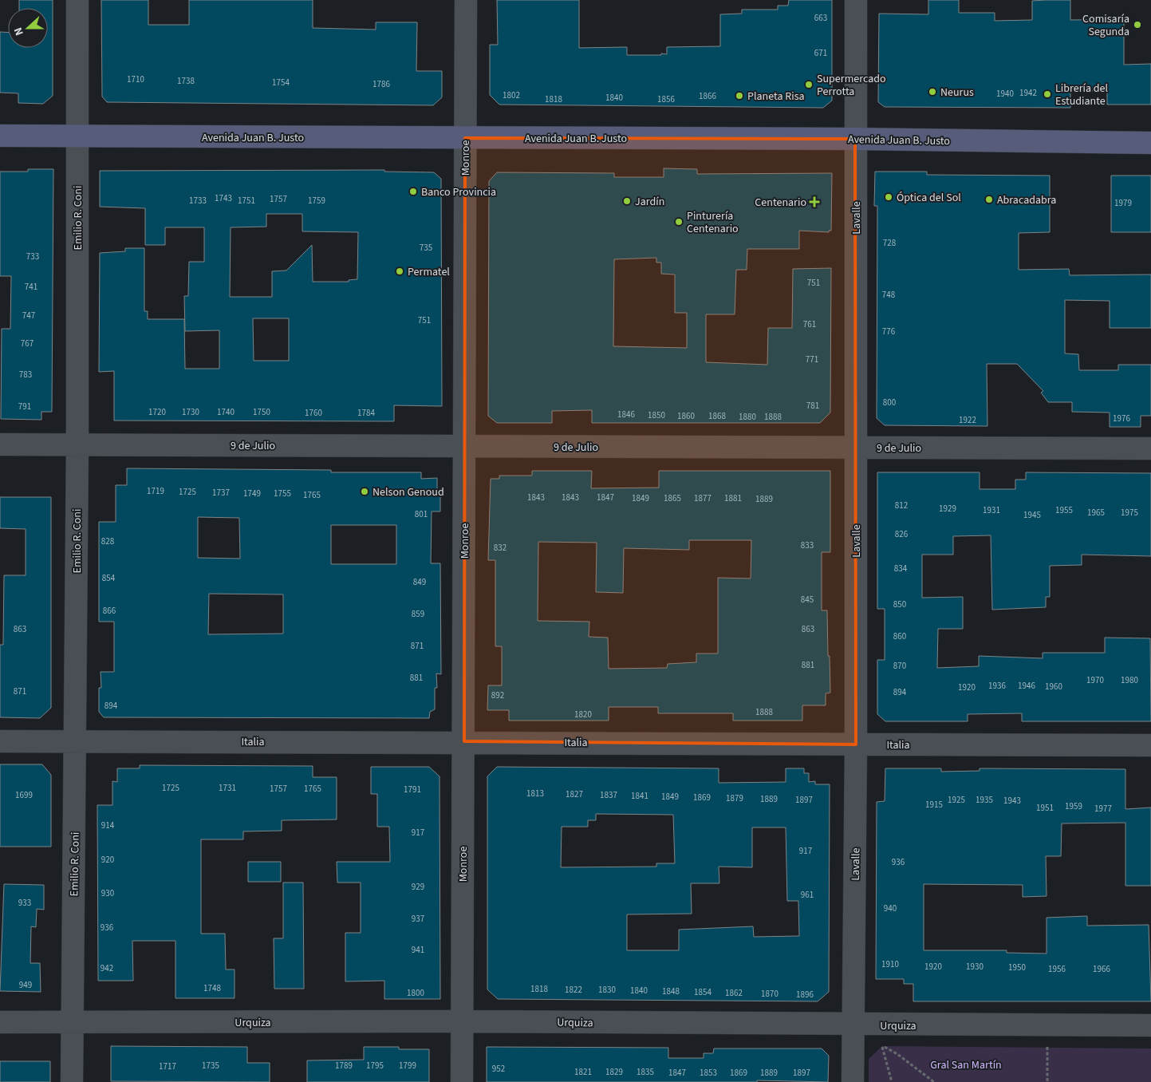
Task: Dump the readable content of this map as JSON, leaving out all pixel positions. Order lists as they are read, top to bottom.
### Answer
{
  "streets": {
    "main road": ["Avenida Juan B. Justo"],
    "street": [
      "Monroe",
      "Emilio R. Coni",
      "Lavalle",
      "9 de Julio",
      "Italia",
      "Urquiza"
    ]
  },
  "crossings": [
    ["Avenida Juan B. Justo", "Monroe"],
    ["Avenida Juan B. Justo", "Emilio R. Coni"],
    ["Avenida Juan B. Justo", "Lavalle"],
    ["Monroe", "9 de Julio"],
    ["Monroe", "Italia"],
    ["Monroe", "Urquiza"],
    ["Emilio R. Coni", "9 de Julio"],
    ["Emilio R. Coni", "Italia"],
    ["Emilio R. Coni", "Urquiza"],
    ["Lavalle", "9 de Julio"],
    ["Lavalle", "Italia"],
    ["Lavalle", "Urquiza"]
  ],
  "parks": ["Gral San Martín"],
  "places": {
    "other": [
      "Comisaría Segunda",
      "Supermercado Perrotta",
      "Neurus",
      "Librería del Estudiante",
      "Planeta Risa",
      "Banco Provincia",
      "Óptica del Sol",
      "Abracadabra",
      "Jardín",
      "Pinturería Centenario",
      "Permatel",
      "Nelson Genoud"
    ],
    "health": ["Centenario"]
  },
  "house_numbers": [
    "663",
    "671",
    "1710",
    "1738",
    "1754",
    "1786",
    "1942",
    "1940",
    "1802",
    "1866",
    "1840",
    "1818",
    "1856",
    "1743",
    "1757",
    "1733",
    "1751",
    "1759",
    "1979",
    "728",
    "735",
    "733",
    "751",
    "741",
    "748",
    "747",
    "751",
    "761",
    "776",
    "767",
    "771",
    "783",
    "800",
    "781",
    "791",
    "1720",
    "1730",
    "1740",
    "1750",
    "1760",
    "1784",
    "1846",
    "1850",
    "1860",
    "1868",
    "1880",
    "1888",
    "1976",
    "1922",
    "1719",
    "1725",
    "1737",
    "1749",
    "1755",
    "1765",
    "1843",
    "1843",
    "1847",
    "1849",
    "1865",
    "1877",
    "1881",
    "1889",
    "812",
    "1929",
    "1931",
    "1955",
    "1965",
    "1975",
    "801",
    "1945",
    "826",
    "828",
    "833",
    "832",
    "834",
    "854",
    "849",
    "845",
    "850",
    "866",
    "859",
    "863",
    "863",
    "860",
    "871",
    "881",
    "870",
    "881",
    "1970",
    "1980",
    "1936",
    "1946",
    "1960",
    "1920",
    "871",
    "894",
    "892",
    "894",
    "1888",
    "1820",
    "1725",
    "1731",
    "1757",
    "1765",
    "1791",
    "1813",
    "1827",
    "1699",
    "1837",
    "1841",
    "1849",
    "1869",
    "1879",
    "1889",
    "1897",
    "1925",
    "1935",
    "1943",
    "1915",
    "1959",
    "1951",
    "1977",
    "914",
    "917",
    "917",
    "920",
    "936",
    "929",
    "930",
    "961",
    "933",
    "940",
    "937",
    "936",
    "941",
    "1910",
    "1920",
    "1930",
    "1950",
    "942",
    "1956",
    "1966",
    "949",
    "1748",
    "1818",
    "1822",
    "1830",
    "1840",
    "1848",
    "1854",
    "1800",
    "1862",
    "1870",
    "1896",
    "1735",
    "1789",
    "1795",
    "1799",
    "1717",
    "952",
    "1821",
    "1829",
    "1835",
    "1847",
    "1853",
    "1869",
    "1889",
    "1897"
  ],
  "north": "left"
}
